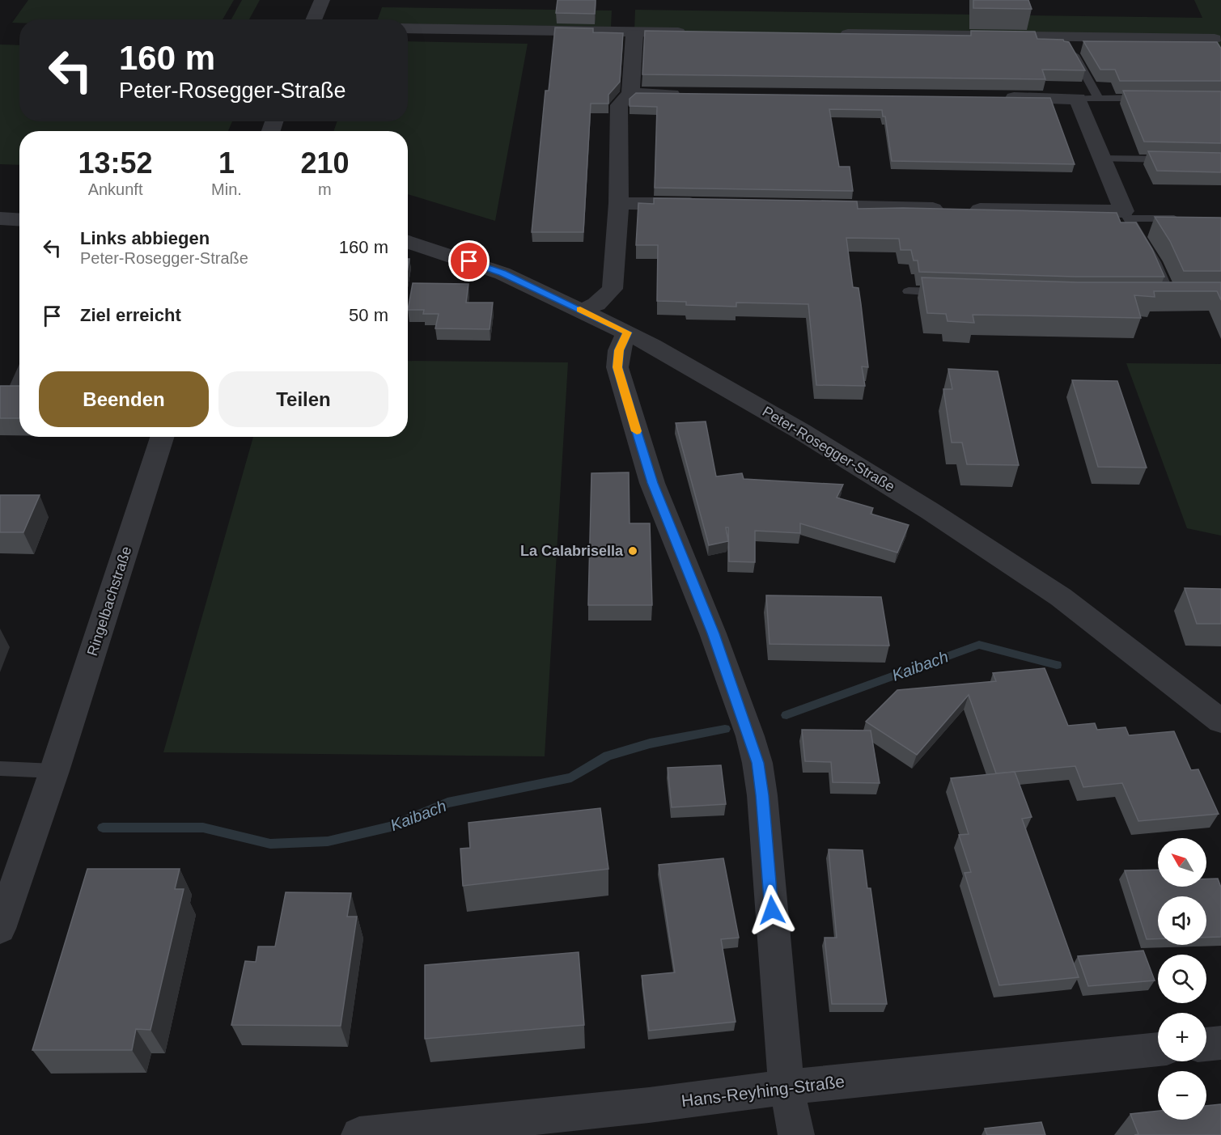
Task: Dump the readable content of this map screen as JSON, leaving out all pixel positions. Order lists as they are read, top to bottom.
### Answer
{
  "streets": {
    "street": ["Peter-Rosegger-Straße", "Ringelbachstraße", "Hans-Reyhing-Straße"]
  },
  "water": ["Kaibach"],
  "places": ["La Calabrisella"],
  "north": "top left",
  "page": {
    "turn": ["160 m", "Peter-Rosegger-Straße"],
    "eta": [
      "13:52",
      "Ankunft",
      "1",
      "Min.",
      "210",
      "m"
    ],
    "list": [
      {
        "name": "Links abbiegen",
        "note": "Peter-Rosegger-Straße",
        "value": "160 m"
      },
      {
        "name": "Ziel erreicht",
        "value": "50 m"
      }
    ],
    "buttons": ["Beenden", "Teilen"],
    "map_buttons": ["+", "−"]
  }
}
